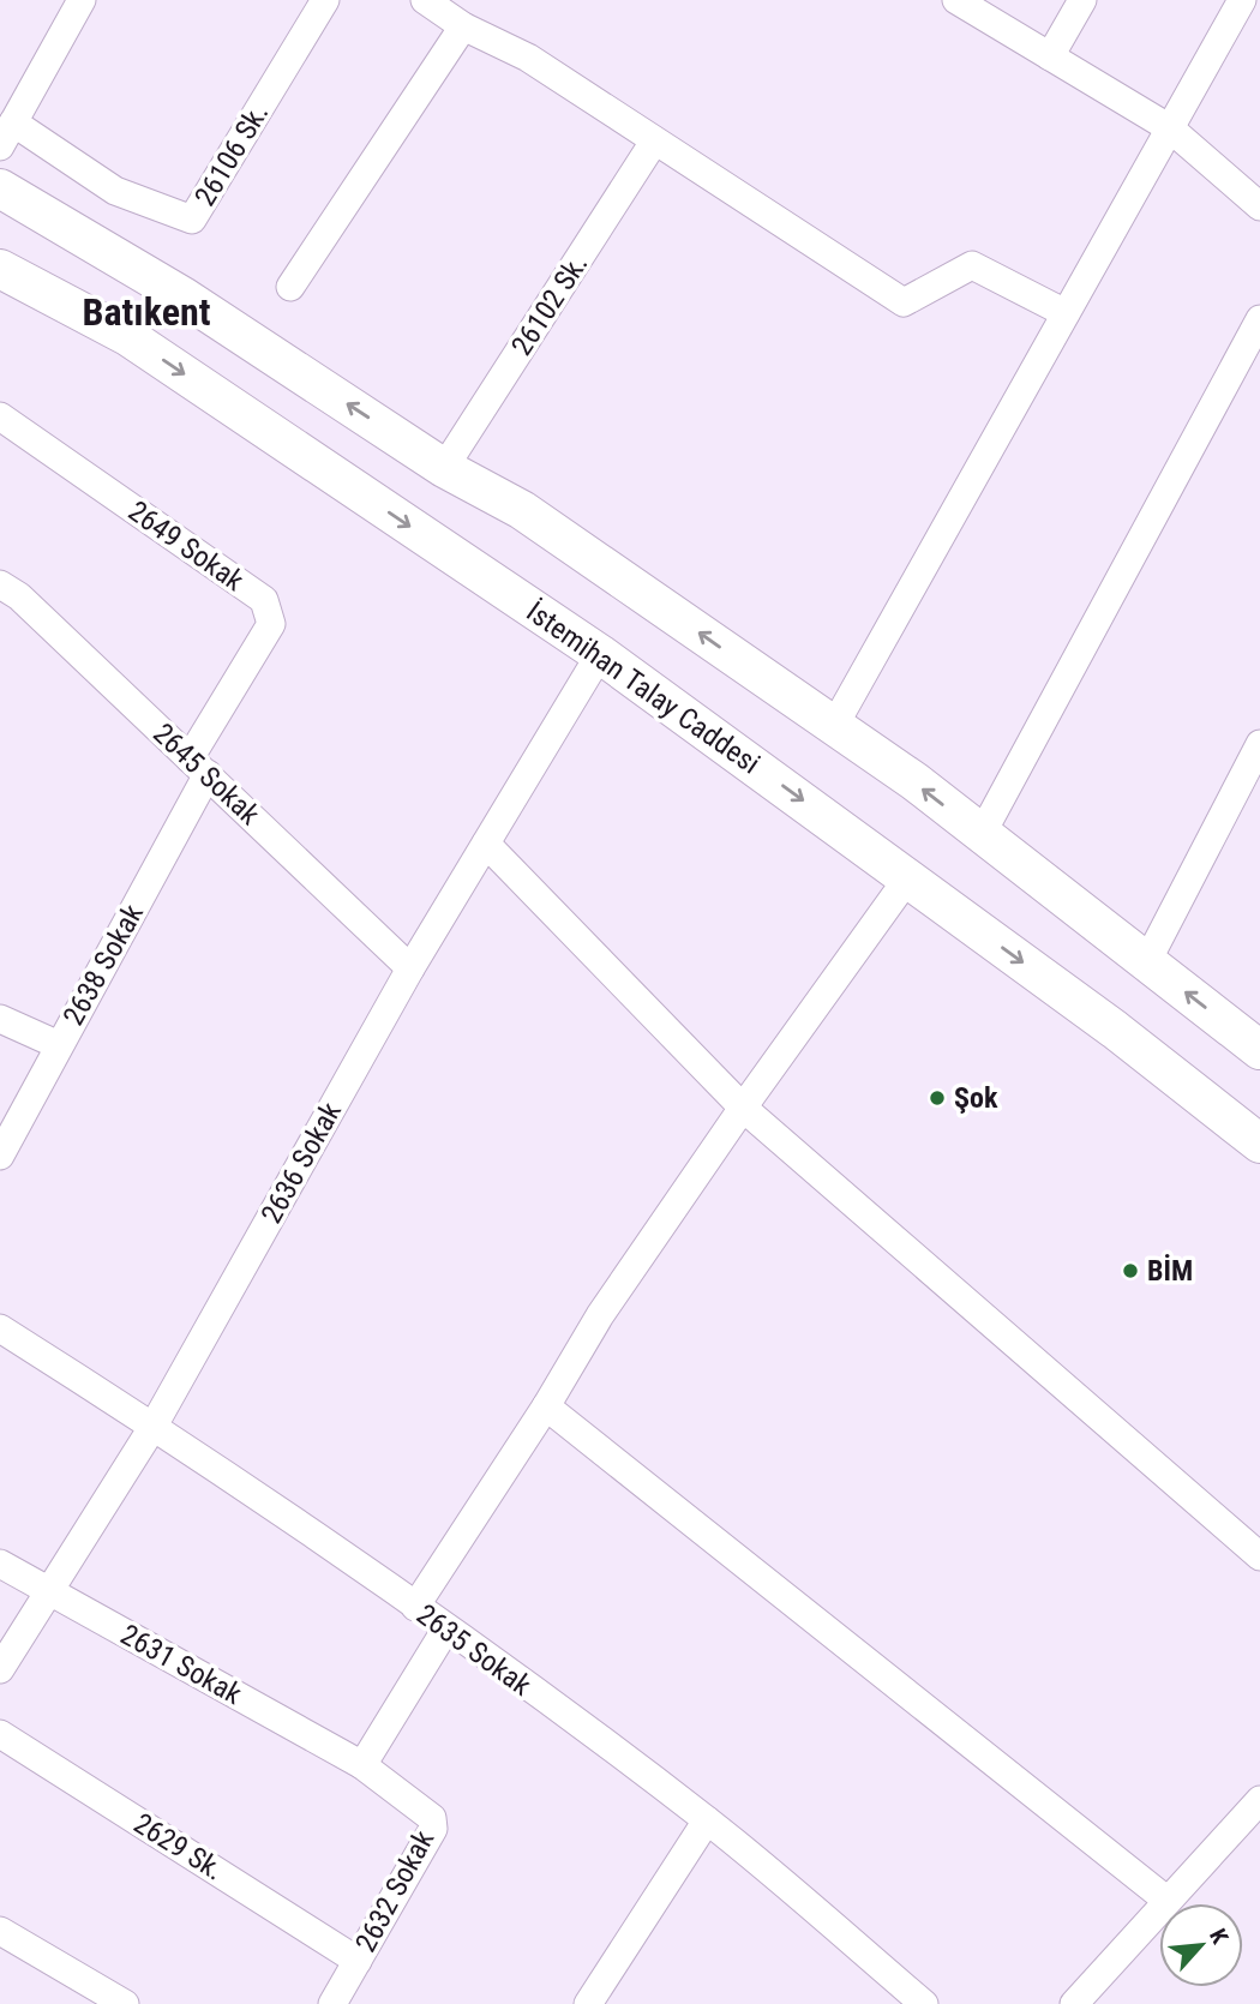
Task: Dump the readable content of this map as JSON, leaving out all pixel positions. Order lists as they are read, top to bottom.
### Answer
{
  "streets": {
    "main road": ["İstemihan Talay Caddesi"],
    "street": [
      "26106 Sk.",
      "26102 Sk.",
      "2649 Sokak",
      "2645 Sokak",
      "2638 Sokak",
      "2636 Sokak",
      "2635 Sokak",
      "2631 Sokak",
      "2629 Sk.",
      "2632 Sokak"
    ]
  },
  "crossings": [
    ["2649 Sokak", "2645 Sokak"],
    ["2649 Sokak", "2638 Sokak"],
    ["İstemihan Talay Caddesi", "2636 Sokak"],
    ["2645 Sokak", "2638 Sokak"],
    ["2645 Sokak", "2636 Sokak"],
    ["2636 Sokak", "2635 Sokak"],
    ["2636 Sokak", "2631 Sokak"],
    ["2631 Sokak", "2632 Sokak"],
    ["2629 Sk.", "2632 Sokak"]
  ],
  "districts": ["Batıkent"],
  "places": ["Şok", "BİM"],
  "north": "top right"
}
